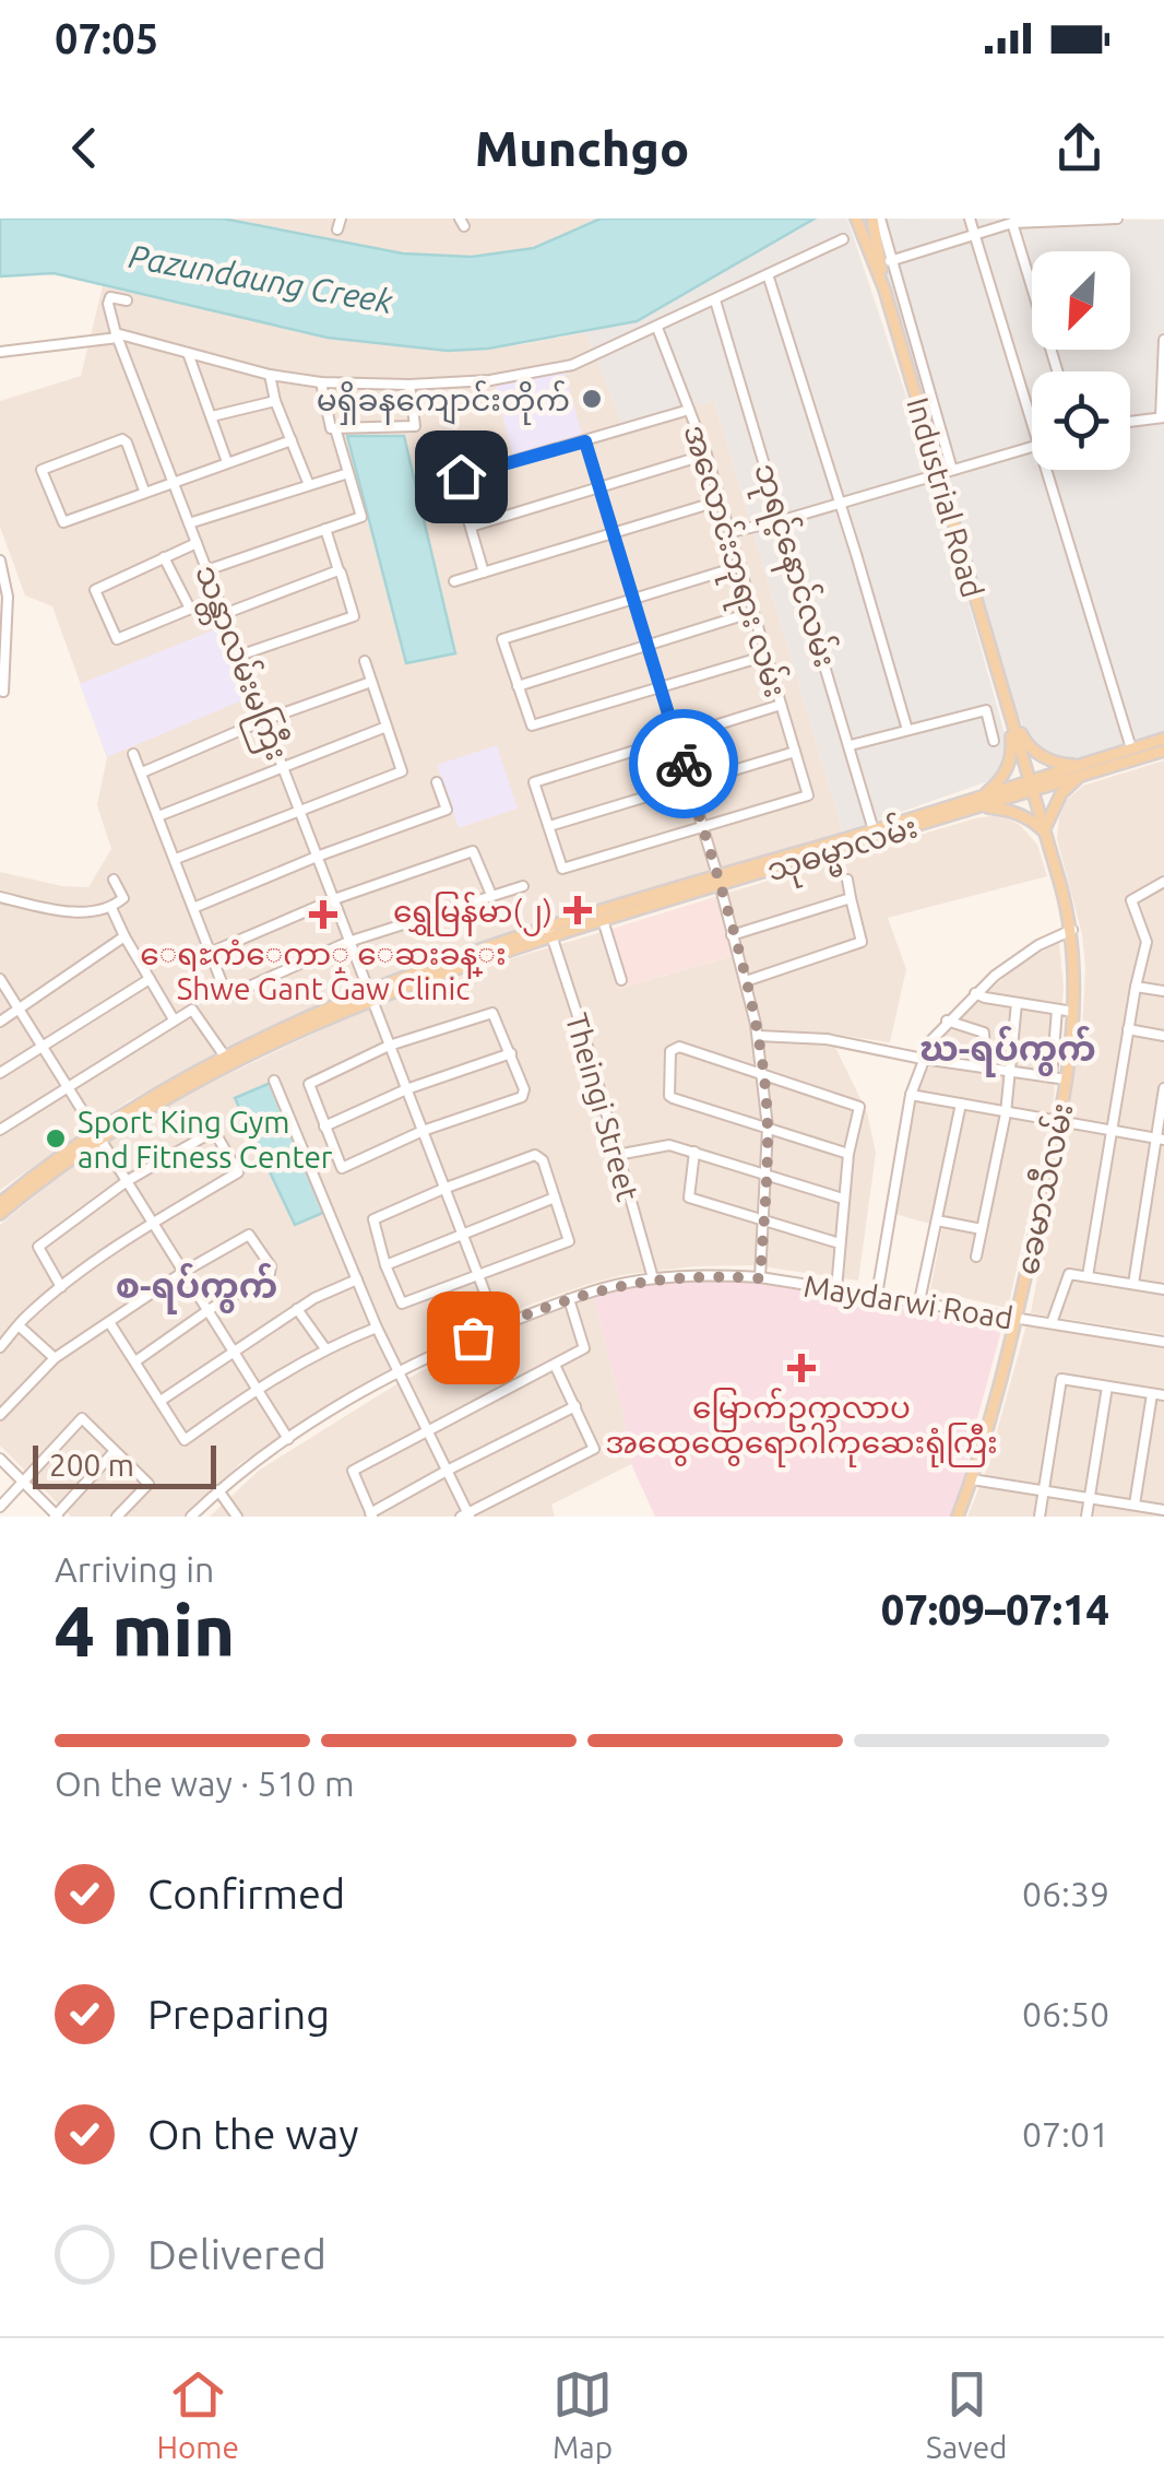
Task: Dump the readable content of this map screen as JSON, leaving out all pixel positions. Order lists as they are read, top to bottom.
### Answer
{
  "streets": {
    "main road": ["Industrial Road", "သုဓမ္မာလမ်း", "ခေမာသီလမ်း"],
    "street": [
      "အလောင်းဘုရား လမ်း",
      "ဘုရင့်နောင်လမ်း",
      "သန္တာလမ်းမကြီး",
      "Theingi Street",
      "Maydarwi Road"
    ]
  },
  "crossings": [
    ["Industrial Road", "ခေမာသီလမ်း"],
    ["ဘုရင့်နောင်လမ်း", "သုဓမ္မာလမ်း"],
    ["သန္တာလမ်းမကြီး", "သုဓမ္မာလမ်း"],
    ["သန္တာလမ်းမကြီး", "Maydarwi Road"],
    ["သုဓမ္မာလမ်း", "Theingi Street"],
    ["သုဓမ္မာလမ်း", "ခေမာသီလမ်း"],
    ["Theingi Street", "Maydarwi Road"],
    ["ခေမာသီလမ်း", "Maydarwi Road"]
  ],
  "districts": ["ဃ-ရပ်ကွက်", "စ-ရပ်ကွက်"],
  "water": ["Pazundaung Creek"],
  "places": {
    "other": ["မရှိခနကျောင်းတိုက်", "Sport King Gym and Fitness Center"],
    "health": ["ရွှေမြန်မာ(၂)", "ေရႊကံေကာ္ ေဆးခန္း Shwe Gant Gaw Clinic", "မြောက်ဥက္ကလာပ အထွေထွေရောဂါကုဆေးရုံကြီး"]
  },
  "scale_bar": "200 m",
  "north": "bottom left",
  "page": {
    "status": "07:05",
    "header": "Munchgo",
    "scale": "200 m",
    "heading": ["4 min", "Arriving in", "07:09–07:14"],
    "bar": "On the way · 510 m",
    "list": [
      ["Confirmed", "06:39"],
      ["Preparing", "06:50"],
      ["On the way", "07:01"],
      "Delivered"
    ],
    "tabs": ["Home", "Map", "Saved"]
  }
}
